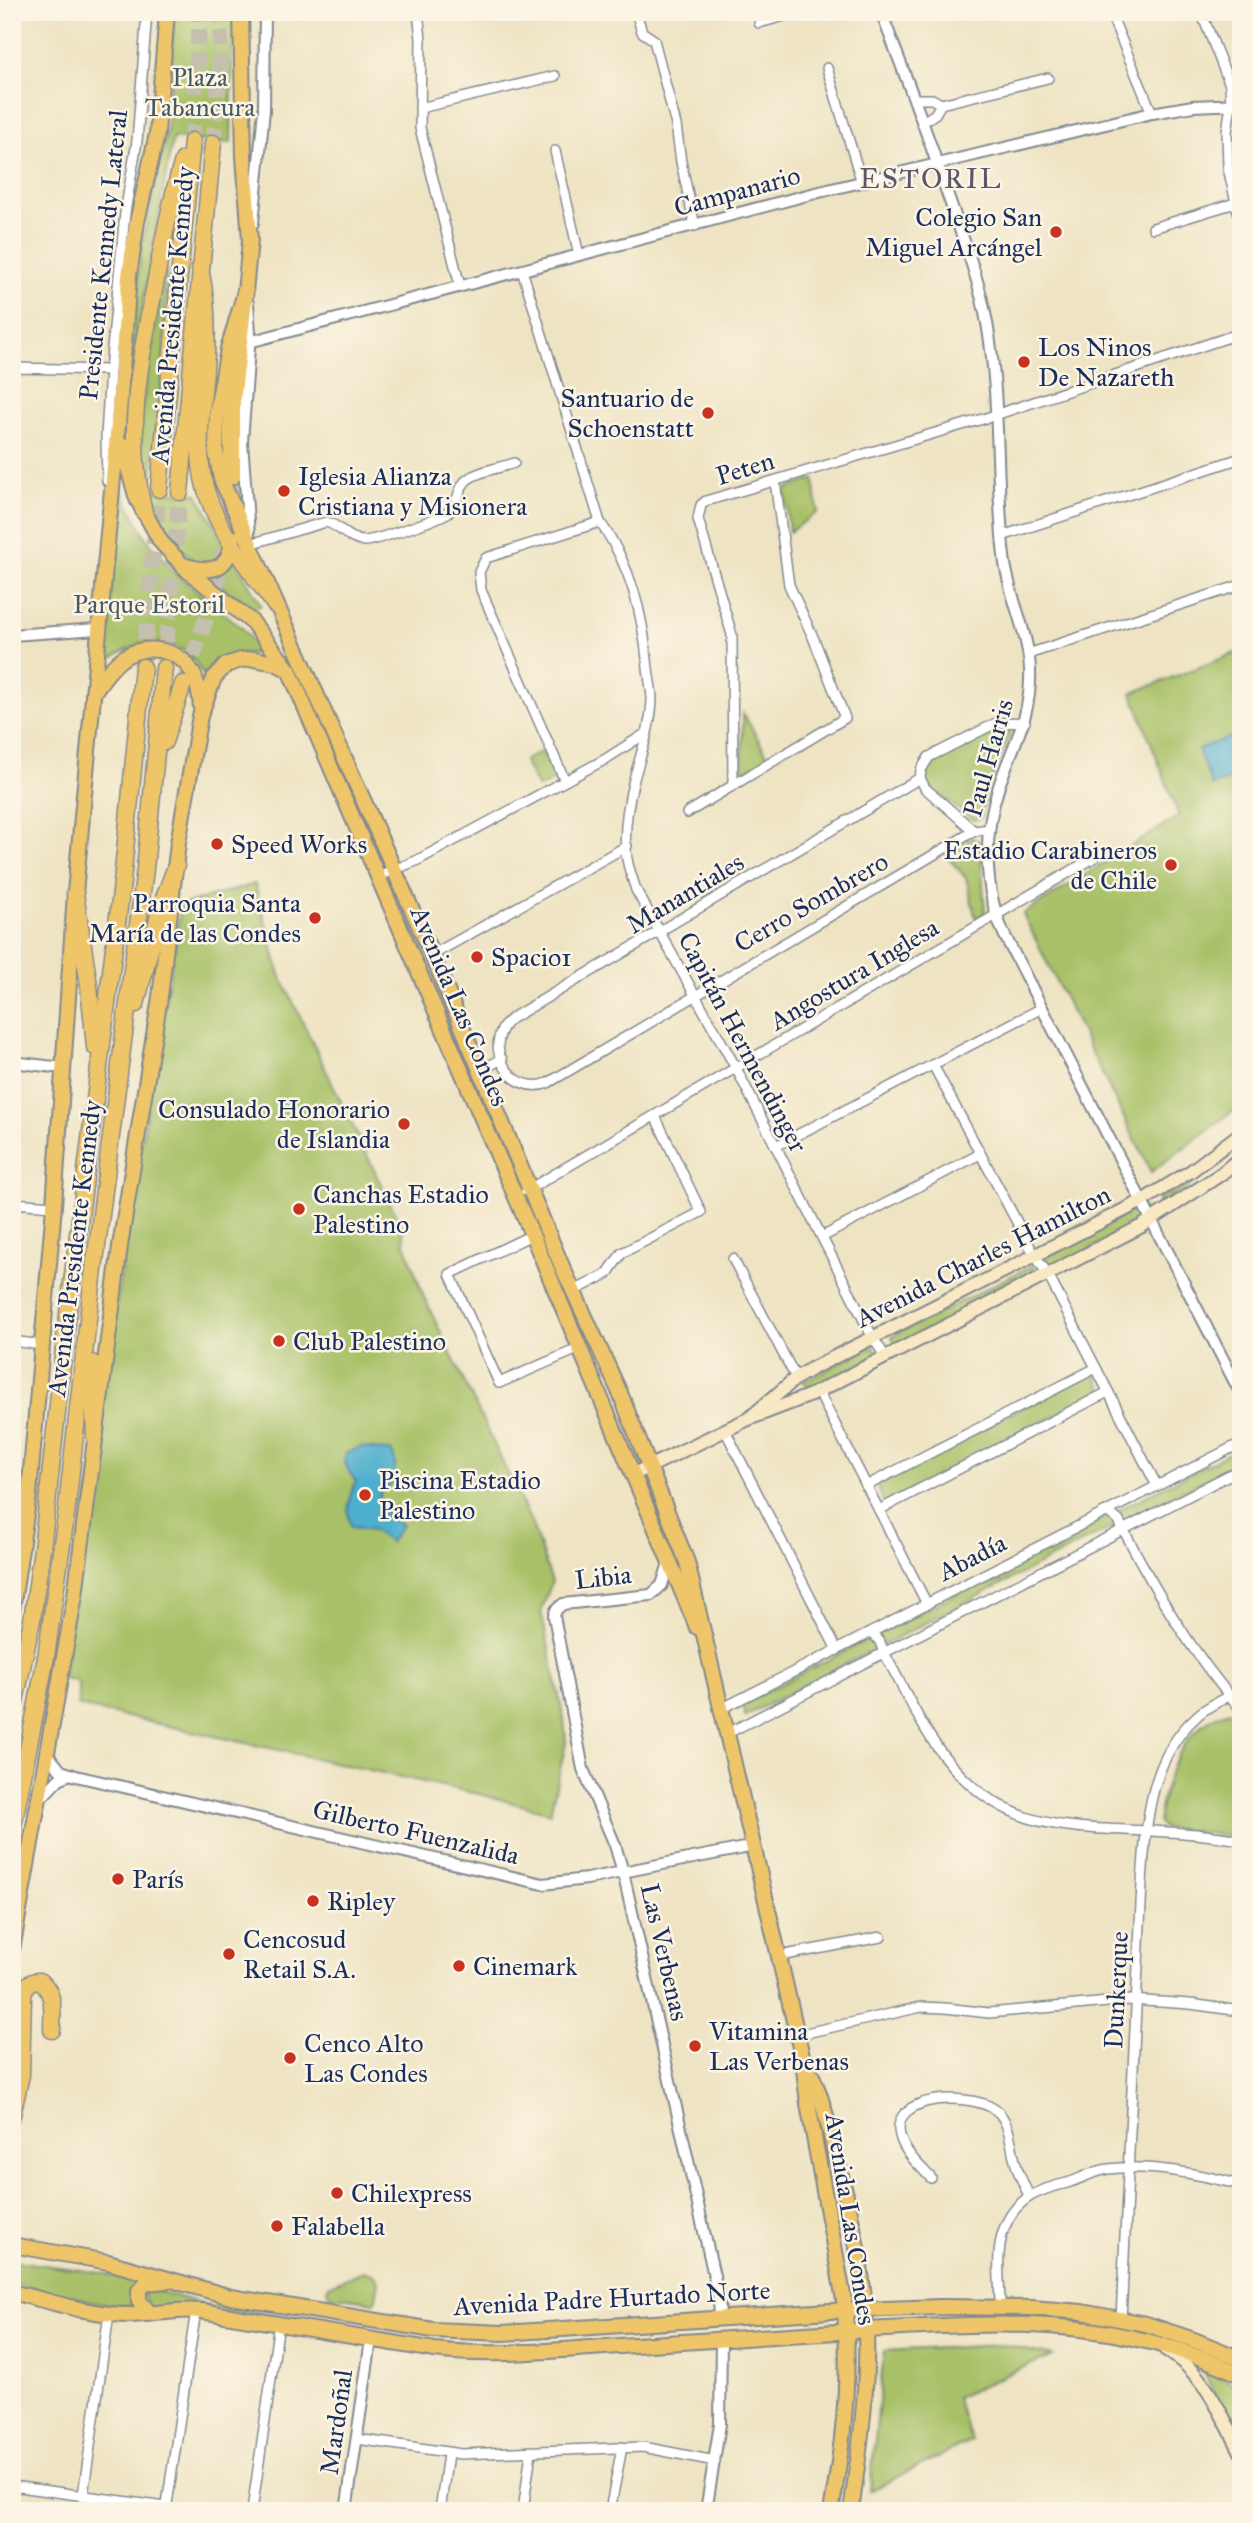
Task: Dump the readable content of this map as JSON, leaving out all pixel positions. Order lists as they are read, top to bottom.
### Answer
{
  "streets": {
    "highway": ["Avenida Presidente Kennedy"],
    "main road": ["Avenida Las Condes", "Avenida Charles Hamilton", "Avenida Padre Hurtado Norte"],
    "street": [
      "Campanario",
      "Presidente Kennedy Lateral",
      "Peten",
      "Paul Harris",
      "Manantiales",
      "Cerro Sombrero",
      "Angostura Inglesa",
      "Capitán Hermendinger",
      "Abadía",
      "Libia",
      "Gilberto Fuenzalida",
      "Las Verbenas",
      "Dunkerque",
      "Mardoñal"
    ]
  },
  "crossings": [
    ["Campanario", "Paul Harris"],
    ["Campanario", "Avenida Las Condes"],
    ["Campanario", "Capitán Hermendinger"],
    ["Peten", "Paul Harris"],
    ["Paul Harris", "Manantiales"],
    ["Paul Harris", "Cerro Sombrero"],
    ["Paul Harris", "Angostura Inglesa"],
    ["Paul Harris", "Avenida Charles Hamilton"],
    ["Manantiales", "Cerro Sombrero"],
    ["Manantiales", "Capitán Hermendinger"],
    ["Cerro Sombrero", "Capitán Hermendinger"],
    ["Angostura Inglesa", "Avenida Las Condes"],
    ["Angostura Inglesa", "Capitán Hermendinger"],
    ["Avenida Las Condes", "Avenida Charles Hamilton"],
    ["Avenida Las Condes", "Abadía"],
    ["Avenida Las Condes", "Libia"],
    ["Avenida Las Condes", "Gilberto Fuenzalida"],
    ["Avenida Las Condes", "Avenida Padre Hurtado Norte"],
    ["Capitán Hermendinger", "Avenida Charles Hamilton"],
    ["Libia", "Las Verbenas"],
    ["Gilberto Fuenzalida", "Las Verbenas"],
    ["Las Verbenas", "Avenida Padre Hurtado Norte"],
    ["Dunkerque", "Avenida Padre Hurtado Norte"],
    ["Avenida Padre Hurtado Norte", "Mardoñal"]
  ],
  "districts": ["ESTORIL"],
  "parks": ["Plaza Tabancura", "Parque Estoril"],
  "places": [
    "Colegio San Miguel Arcángel",
    "Los Ninos De Nazareth",
    "Santuario de Schoenstatt",
    "Iglesia Alianza Cristiana y Misionera",
    "Speed Works",
    "Estadio Carabineros de Chile",
    "Parroquia Santa María de las Condes",
    "Spacio1",
    "Consulado Honorario de Islandia",
    "Canchas Estadio Palestino",
    "Club Palestino",
    "Piscina Estadio Palestino",
    "París",
    "Ripley",
    "Cencosud Retail S.A.",
    "Cinemark",
    "Vitamina Las Verbenas",
    "Cenco Alto Las Condes",
    "Chilexpress",
    "Falabella"
  ]
}
